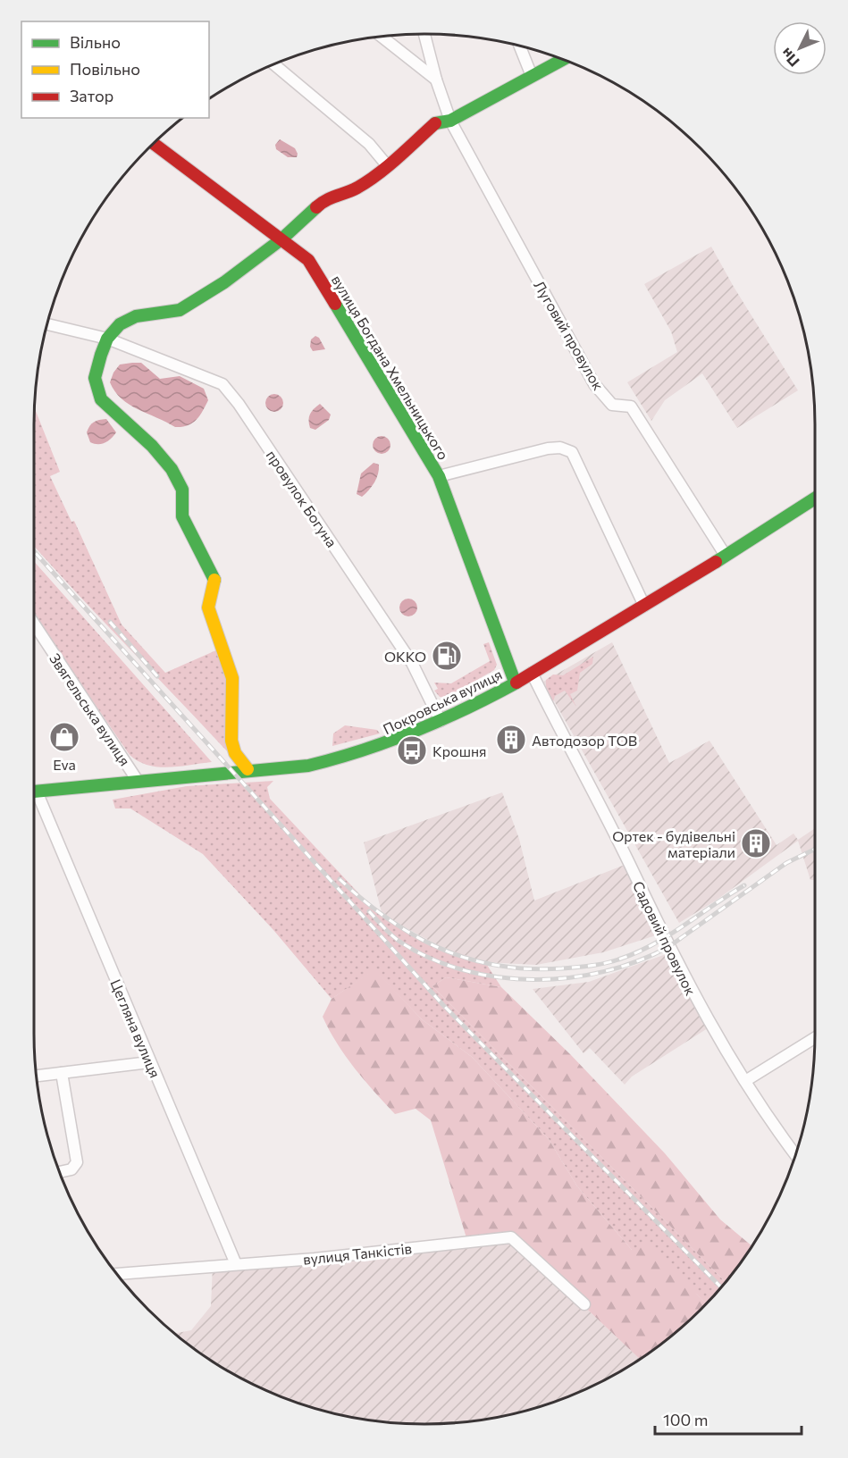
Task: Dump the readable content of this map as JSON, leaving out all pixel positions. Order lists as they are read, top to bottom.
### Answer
{
  "streets": {
    "main road": ["вулиця Богдана Хмельницького", "Покровська вулиця"],
    "street": [
      "Луговий провулок",
      "провулок Богуна",
      "Звягельська вулиця",
      "Садовий провулок",
      "Цегляна вулиця",
      "вулиця Танкістів"
    ]
  },
  "crossings": [
    ["Луговий провулок", "Покровська вулиця"],
    ["вулиця Богдана Хмельницького", "Покровська вулиця"],
    ["провулок Богуна", "Покровська вулиця"],
    ["Покровська вулиця", "Звягельська вулиця"],
    ["Покровська вулиця", "Садовий провулок"],
    ["Цегляна вулиця", "вулиця Танкістів"]
  ],
  "places": {
    "fuel station": ["ОККО"],
    "shop": ["Eva"],
    "building": ["Автодозор ТОВ", "Ортек - будівельні матеріали"],
    "bus stop": ["Крошня"]
  },
  "legend": ["Вільно", "Повільно", "Затор"],
  "scale_bar": "100 m",
  "north": "bottom left"
}
